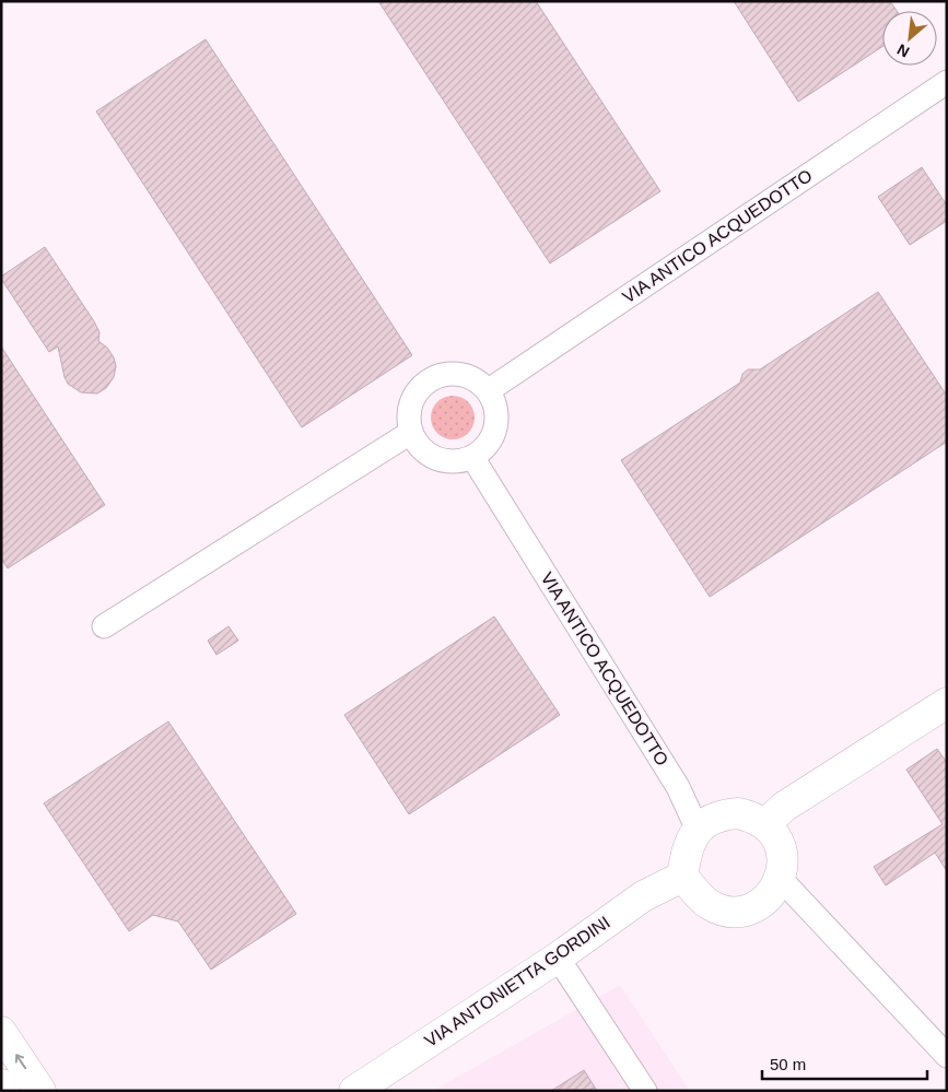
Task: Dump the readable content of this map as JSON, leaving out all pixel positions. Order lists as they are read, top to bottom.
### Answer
{
  "streets": {
    "street": ["VIA ANTICO ACQUEDOTTO", "VIA ANTONIETTA GORDINI"]
  },
  "crossings": [
    ["VIA ANTICO ACQUEDOTTO", "VIA ANTONIETTA GORDINI"]
  ],
  "scale_bar": "50 m",
  "north": "bottom left"
}
